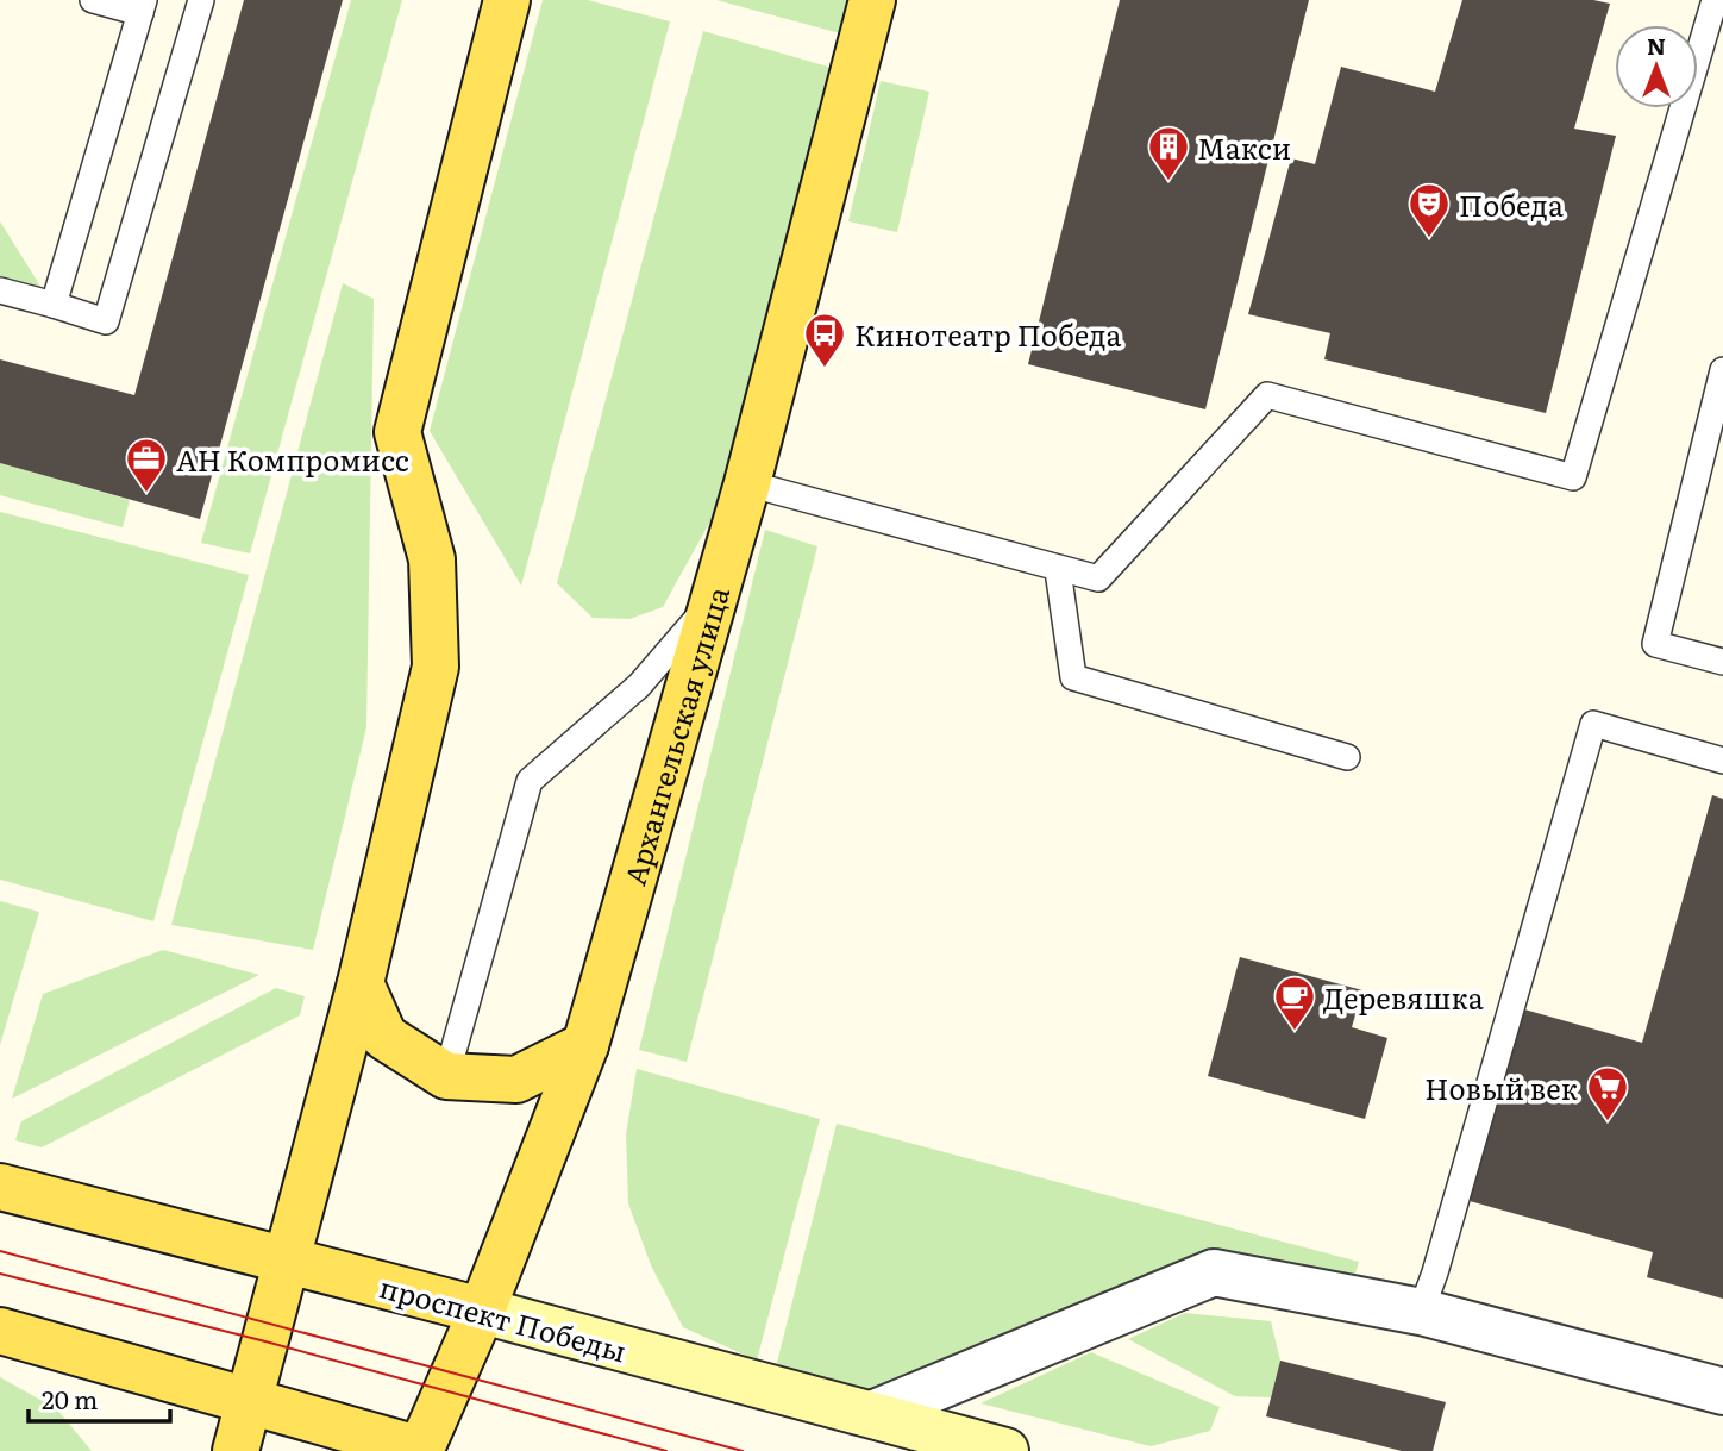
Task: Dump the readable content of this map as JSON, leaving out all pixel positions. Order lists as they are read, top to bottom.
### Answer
{
  "streets": {
    "main road": ["Архангельская улица", "проспект Победы"]
  },
  "crossings": [
    ["Архангельская улица", "проспект Победы"]
  ],
  "places": {
    "building": ["Макси"],
    "theatre": ["Победа"],
    "bus stop": ["Кинотеатр Победа"],
    "office": ["АН Компромисс"],
    "cafe": ["Деревяшка"],
    "supermarket": ["Новый век"]
  },
  "scale_bar": "20 m",
  "north": "top"
}
